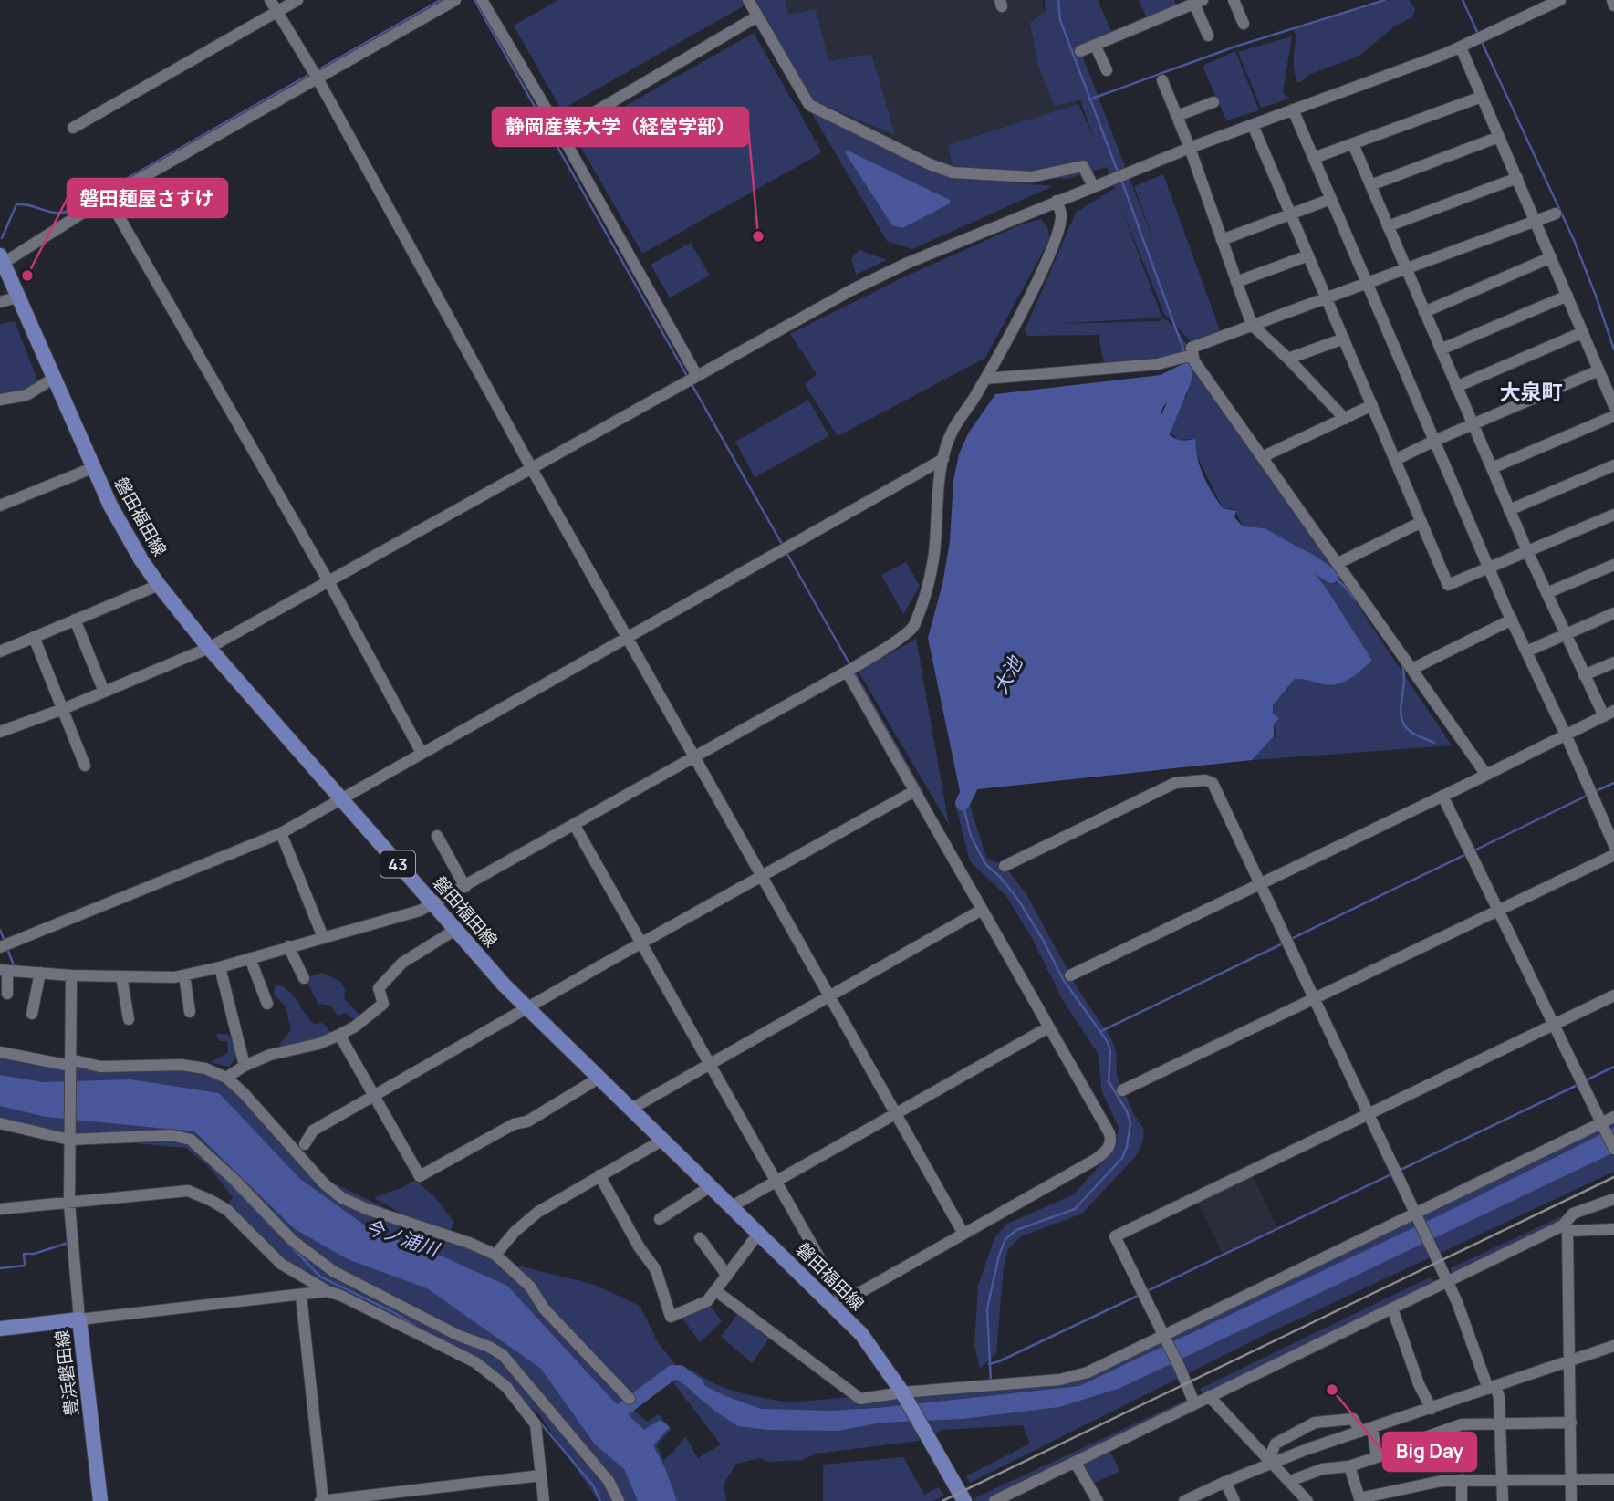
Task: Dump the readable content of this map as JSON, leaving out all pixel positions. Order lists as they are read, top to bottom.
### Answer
{
  "streets": {
    "main road": ["磐田福田線", "43", "豊浜磐田線"]
  },
  "districts": ["大泉町"],
  "water": ["大池", "今ノ浦川"],
  "places": ["静岡産業大学（経営学部）", "磐田麺屋さすけ", "Big Day"]
}
